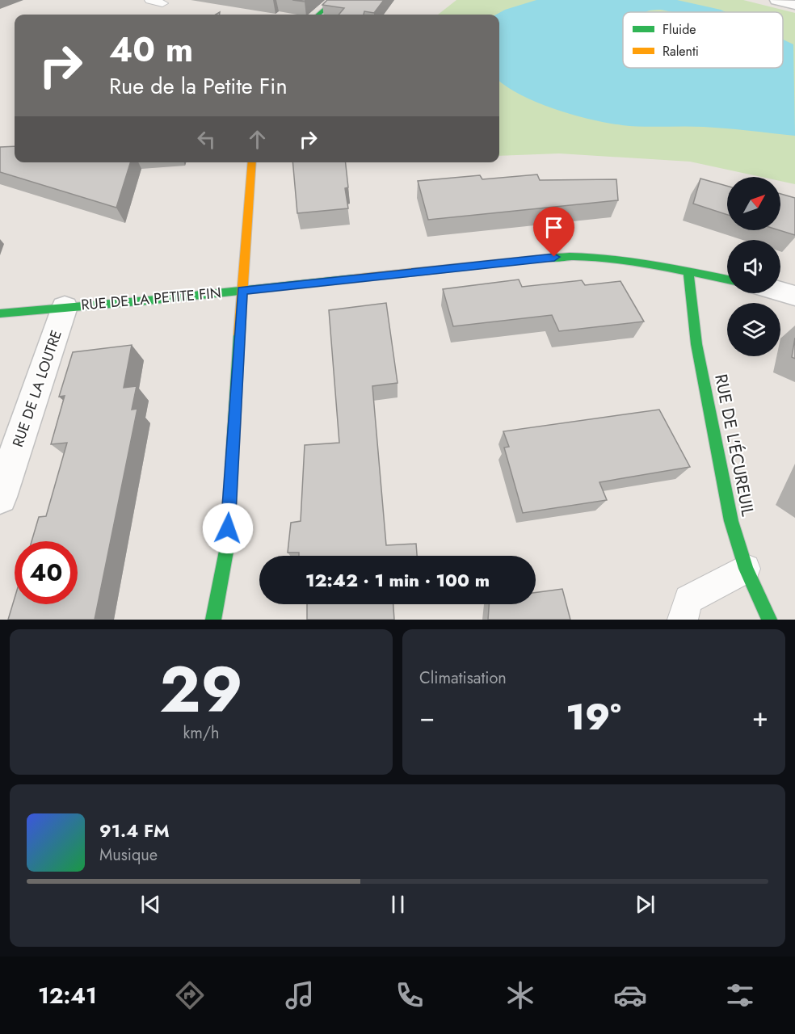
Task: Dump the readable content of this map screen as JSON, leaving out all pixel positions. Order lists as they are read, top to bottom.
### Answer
{
  "streets": {
    "street": ["RUE DE LA PETITE FIN", "RUE DE LA LOUTRE", "RUE DE L'ÉCUREUIL"]
  },
  "crossings": [
    ["RUE DE LA PETITE FIN", "RUE DE LA LOUTRE"],
    ["RUE DE LA PETITE FIN", "RUE DE L'ÉCUREUIL"]
  ],
  "legend": ["Fluide", "Ralenti"],
  "north": "top right",
  "page": {
    "turn": ["40 m", "Rue de la Petite Fin"],
    "limit": "40",
    "trip": "12:42 · 1 min · 100 m",
    "tile": [
      ["29", "km/h"],
      "Climatisation"
    ],
    "heat": ["−", "19°", "+"],
    "song": ["91.4 FM", "Musique"],
    "tabs": "12:41"
  }
}
